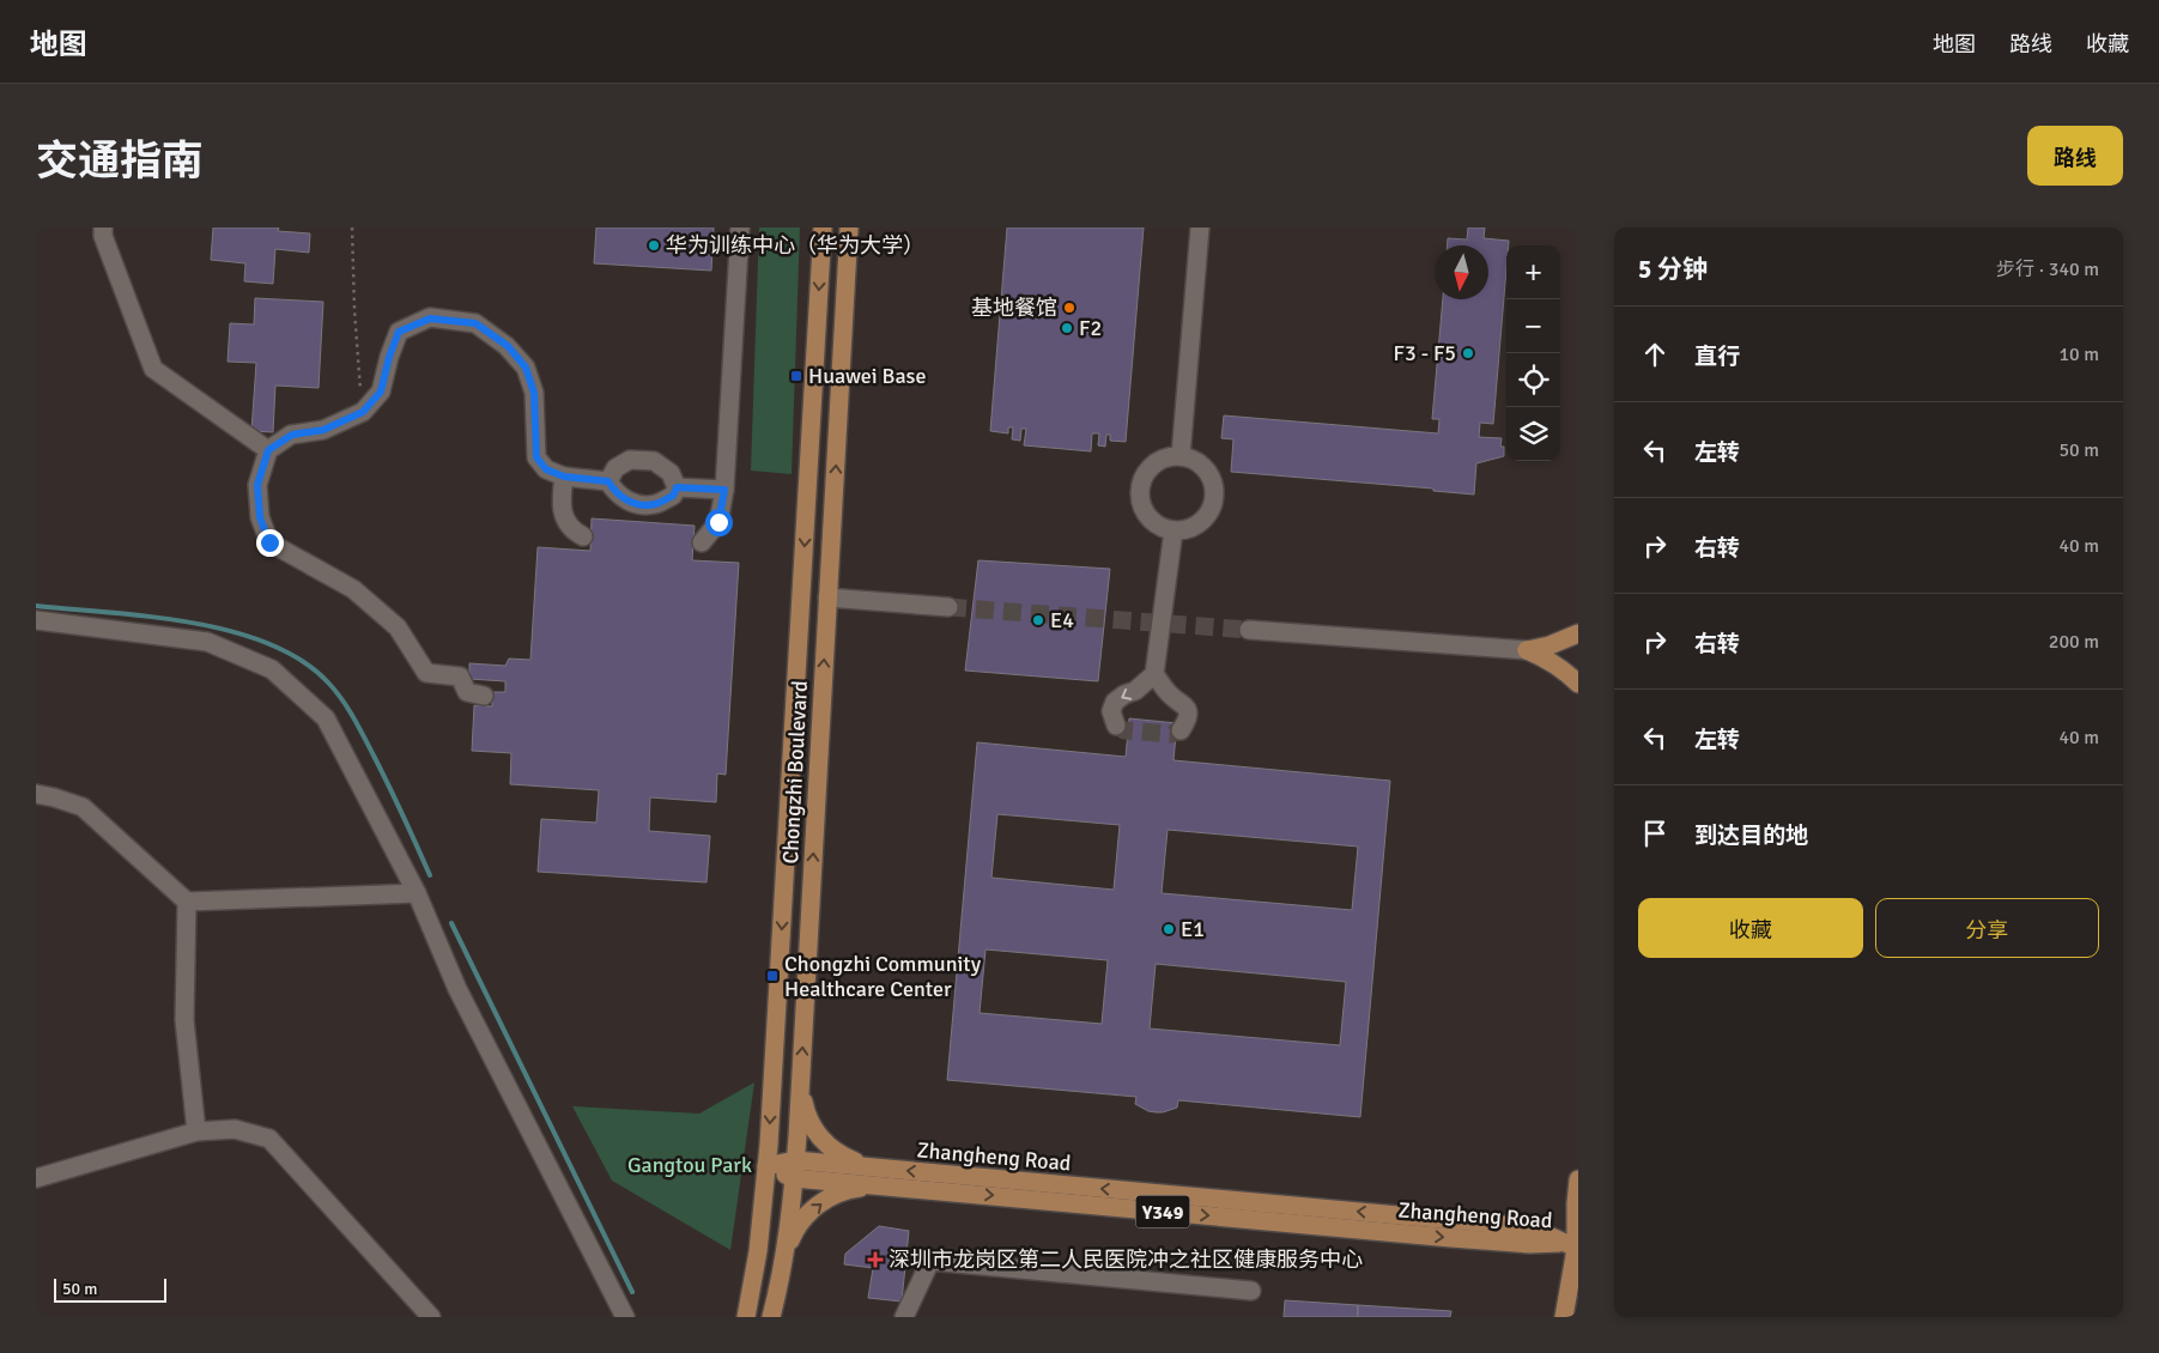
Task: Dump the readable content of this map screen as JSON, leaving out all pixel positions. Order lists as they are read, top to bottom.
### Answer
{
  "streets": {
    "main road": ["Chongzhi Boulevard", "Zhangheng Road", "Y349"]
  },
  "crossings": [
    ["Chongzhi Boulevard", "Zhangheng Road"]
  ],
  "parks": ["Gangtou Park"],
  "places": {
    "other": [
      "华为训练中心（华为大学）",
      "基地餐馆",
      "F2",
      "F3 - F5",
      "E4",
      "E1"
    ],
    "transit": ["Huawei Base", "Chongzhi Community Healthcare Center"],
    "health": ["深圳市龙岗区第二人民医院冲之社区健康服务中心"]
  },
  "scale_bar": "50 m",
  "north": "bottom",
  "page": {
    "header": "地图",
    "nav": ["地图", "路线", "收藏"],
    "title": "交通指南",
    "buttons": [
      "路线",
      ["收藏", "分享"]
    ],
    "heading": ["5 分钟", "步行 · 340 m"],
    "map_buttons": ["+", "−"],
    "list": [
      ["直行", "10 m"],
      ["左转", "50 m"],
      ["右转", "40 m"],
      ["右转", "200 m"],
      ["左转", "40 m"],
      "到达目的地"
    ],
    "scale": "50 m"
  }
}
